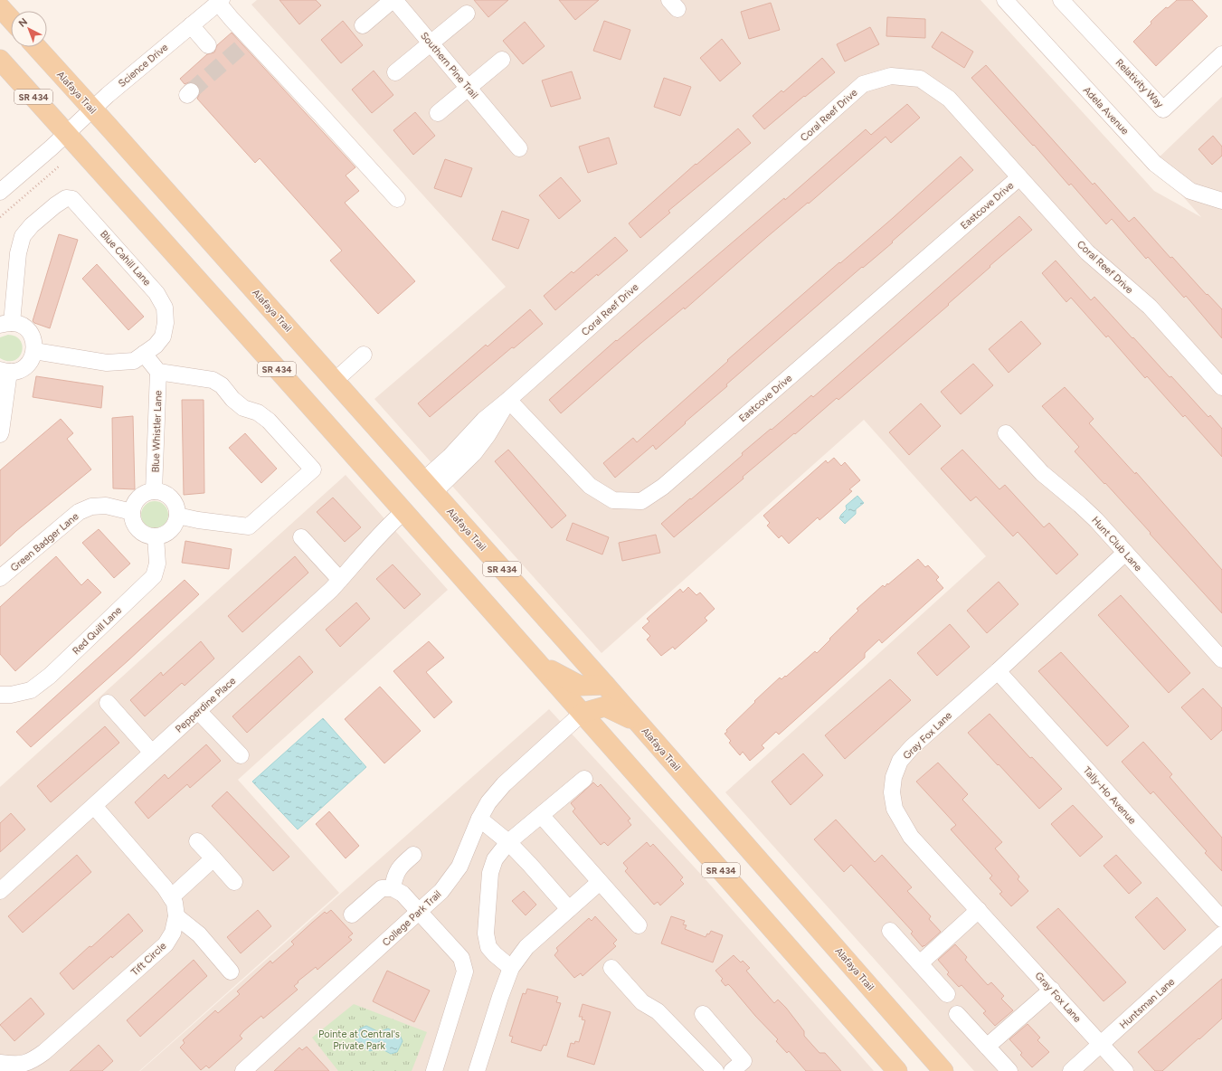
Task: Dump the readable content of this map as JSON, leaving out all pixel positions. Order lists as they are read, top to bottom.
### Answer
{
  "streets": {
    "main road": ["Alafaya Trail", "SR 434"],
    "street": [
      "Science Drive",
      "Southern Pine Trail",
      "Relativity Way",
      "Adela Avenue",
      "Coral Reef Drive",
      "Eastcove Drive",
      "Blue Cahill Lane",
      "Blue Whistler Lane",
      "Green Badger Lane",
      "Hunt Club Lane",
      "Red Quill Lane",
      "Pepperdine Place",
      "Gray Fox Lane",
      "Tally-Ho Avenue",
      "College Park Trail",
      "Tift Circle",
      "Huntsman Lane"
    ]
  },
  "crossings": [
    ["Science Drive", "Alafaya Trail"],
    ["Science Drive", "SR 434"],
    ["Alafaya Trail", "Coral Reef Drive"],
    ["SR 434", "Pepperdine Place"],
    ["SR 434", "College Park Trail"],
    ["Coral Reef Drive", "Eastcove Drive"],
    ["Blue Whistler Lane", "Green Badger Lane"],
    ["Blue Whistler Lane", "Red Quill Lane"],
    ["Green Badger Lane", "Red Quill Lane"],
    ["Hunt Club Lane", "Gray Fox Lane"],
    ["Pepperdine Place", "Tift Circle"],
    ["Gray Fox Lane", "Tally-Ho Avenue"],
    ["Gray Fox Lane", "Huntsman Lane"]
  ],
  "parks": ["Pointe at Central's Private Park"],
  "north": "top left"
}
